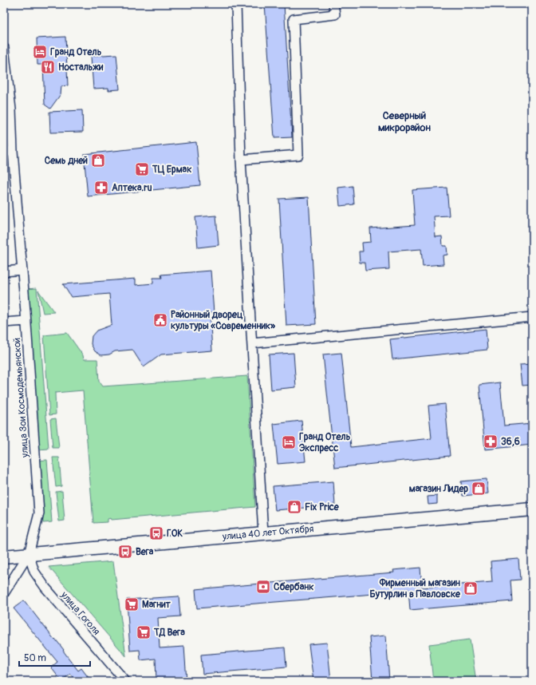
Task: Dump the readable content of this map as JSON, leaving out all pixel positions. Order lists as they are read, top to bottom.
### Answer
{
  "streets": {
    "street": ["улица Зои Космодемьянской", "улица 40 лет Октября", "улица Гоголя"]
  },
  "crossings": [
    ["улица Зои Космодемьянской", "улица 40 лет Октября"],
    ["улица Зои Космодемьянской", "улица Гоголя"],
    ["улица 40 лет Октября", "улица Гоголя"]
  ],
  "districts": ["Северный микрорайон"],
  "places": {
    "hotel": ["Гранд Отель", "Гранд Отель Экспресс"],
    "restaurant": ["Ностальжи"],
    "shop": [
      "Семь дней",
      "магазин Лидер",
      "Fix Price",
      "Фирменный магазин Бутурлин в Павловске"
    ],
    "supermarket": ["ТЦ Ермак", "Магнит", "ТД Вега"],
    "pharmacy": ["Аптека.ru", "36,6"],
    "public building": ["Районный дворец культуры «Современник»"],
    "bus stop": ["ГОК", "Вега"],
    "bank": ["Сбербанк"]
  },
  "scale_bar": "50 m"
}
